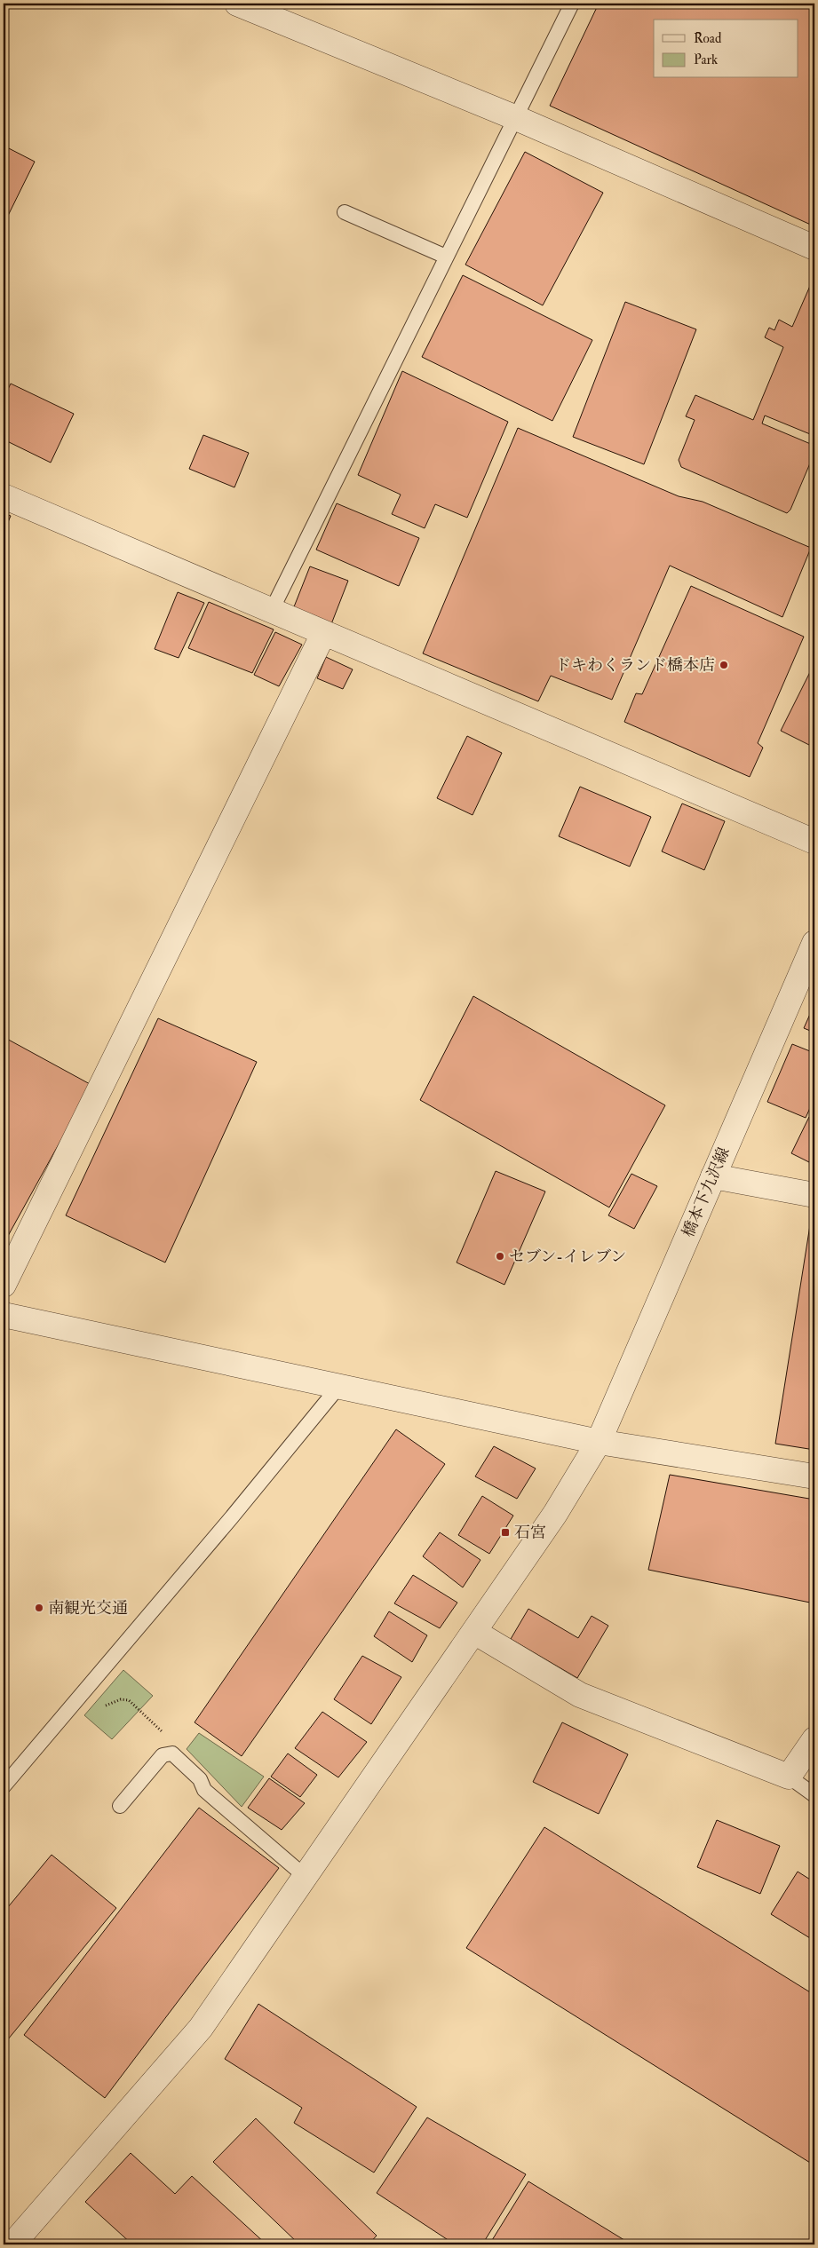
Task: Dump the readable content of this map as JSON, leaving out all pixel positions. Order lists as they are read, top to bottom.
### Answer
{
  "streets": {
    "street": ["橋本下九沢線"]
  },
  "places": {
    "other": ["ドキわくランド橋本店", "セブン-イレブン", "南観光交通"],
    "transit": ["石宮"]
  },
  "legend": ["Road", "Park"]
}
